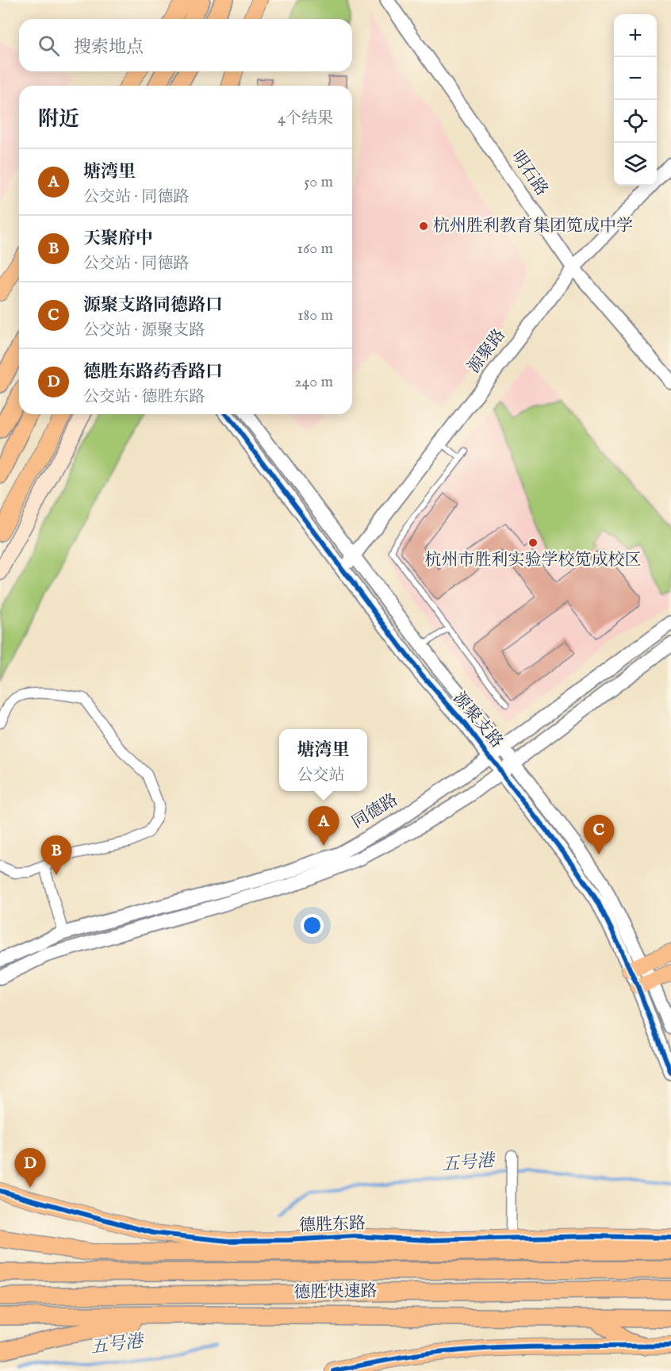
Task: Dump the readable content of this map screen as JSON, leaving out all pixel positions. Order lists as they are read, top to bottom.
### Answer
{
  "streets": {
    "highway": ["德胜快速路"],
    "main road": ["德胜东路"],
    "street": [
      "明石路",
      "源聚路",
      "源聚支路",
      "同德路"
    ]
  },
  "crossings": [
    ["明石路", "源聚路"],
    ["源聚路", "源聚支路"],
    ["源聚支路", "同德路"]
  ],
  "water": ["五号港"],
  "places": ["杭州胜利教育集团笕成中学", "杭州市胜利实验学校笕成校区"],
  "page": {
    "map_buttons": ["+", "−"],
    "search": "搜索地点",
    "heading": ["附近", "4个结果"],
    "list": [
      {
        "mark": "A",
        "name": "塘湾里",
        "note": "公交站 · 同德路",
        "value": "50 m"
      },
      {
        "mark": "B",
        "name": "天聚府中",
        "note": "公交站 · 同德路",
        "value": "160 m"
      },
      {
        "mark": "C",
        "name": "源聚支路同德路口",
        "note": "公交站 · 源聚支路",
        "value": "180 m"
      },
      {
        "mark": "D",
        "name": "德胜东路药香路口",
        "note": "公交站 · 德胜东路",
        "value": "240 m"
      }
    ],
    "popup": ["塘湾里", "公交站"],
    "pins": [
      "A",
      "C",
      "B",
      "D"
    ]
  }
}
